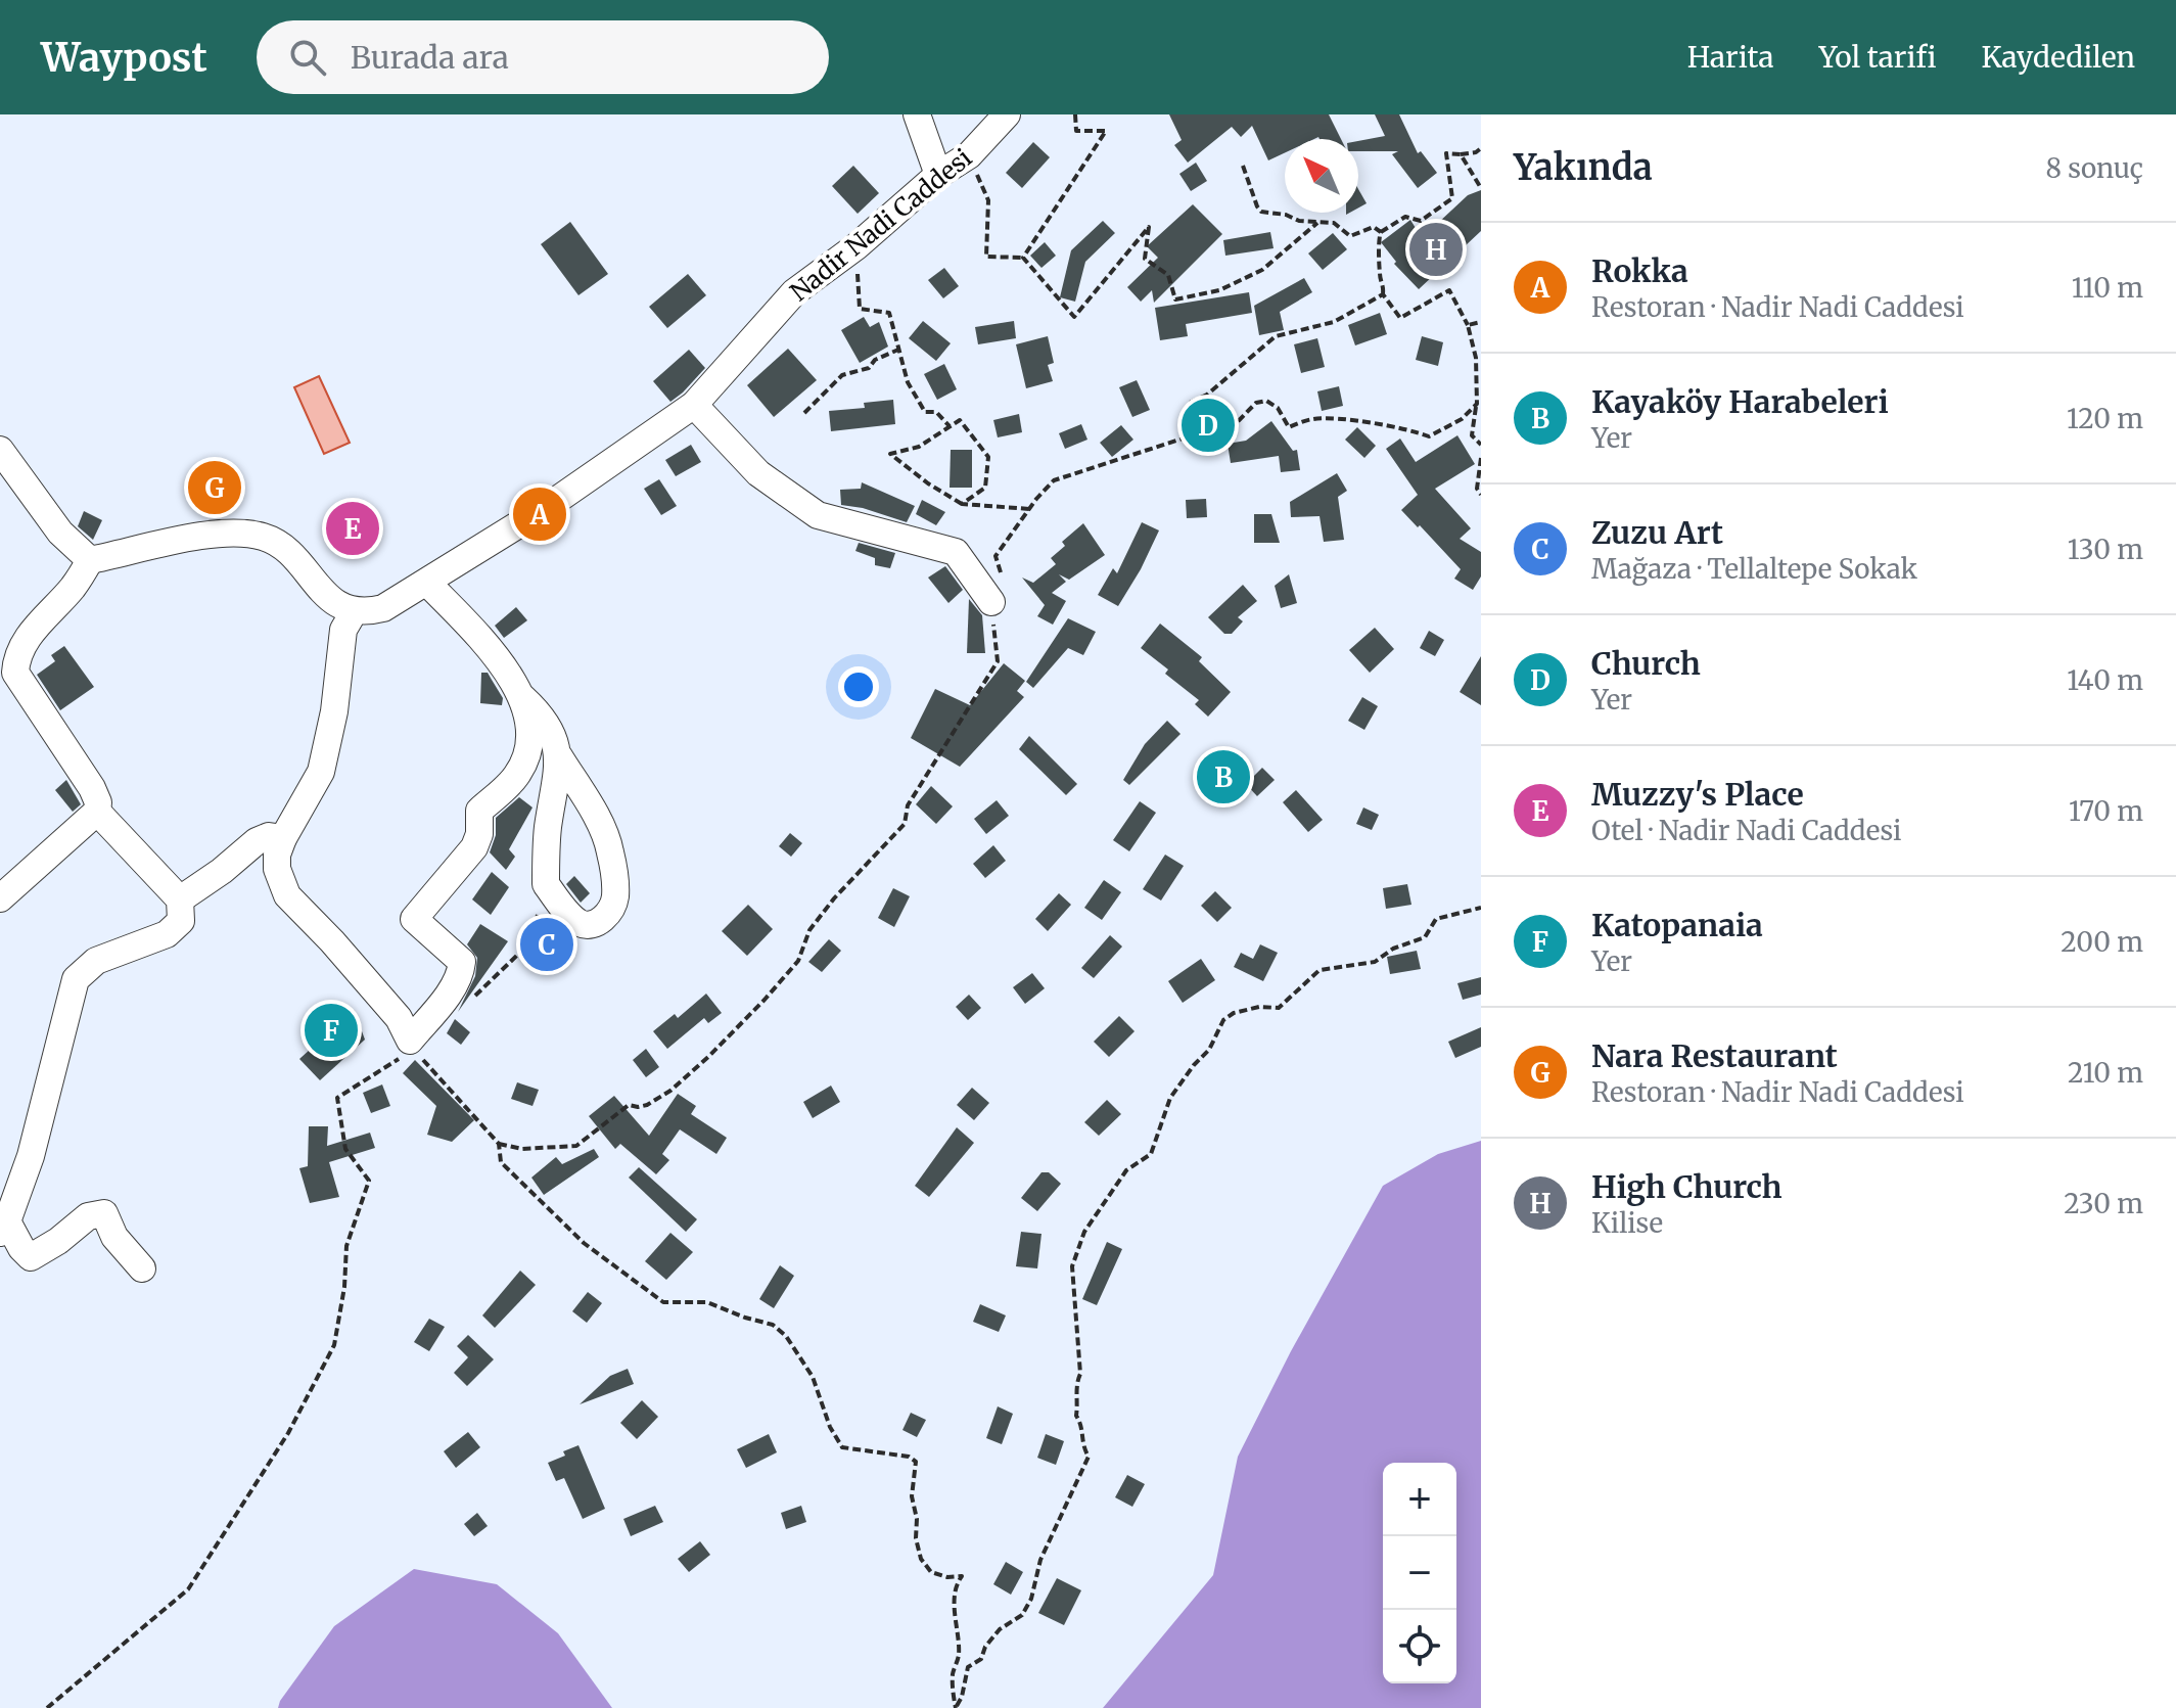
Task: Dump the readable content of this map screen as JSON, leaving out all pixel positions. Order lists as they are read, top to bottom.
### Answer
{
  "streets": {
    "street": ["Nadir Nadi Caddesi"]
  },
  "north": "top left",
  "page": {
    "header": "Waypost",
    "search": "Burada ara",
    "nav": ["Harita", "Yol tarifi", "Kaydedilen"],
    "heading": ["Yakında", "8 sonuç"],
    "pins": [
      "H",
      "D",
      "G",
      "A",
      "E",
      "B",
      "C",
      "F"
    ],
    "list": [
      {
        "mark": "A",
        "name": "Rokka",
        "note": "Restoran · Nadir Nadi Caddesi",
        "value": "110 m"
      },
      {
        "mark": "B",
        "name": "Kayaköy Harabeleri",
        "note": "Yer",
        "value": "120 m"
      },
      {
        "mark": "C",
        "name": "Zuzu Art",
        "note": "Mağaza · Tellaltepe Sokak",
        "value": "130 m"
      },
      {
        "mark": "D",
        "name": "Church",
        "note": "Yer",
        "value": "140 m"
      },
      {
        "mark": "E",
        "name": "Muzzy's Place",
        "note": "Otel · Nadir Nadi Caddesi",
        "value": "170 m"
      },
      {
        "mark": "F",
        "name": "Katopanaia",
        "note": "Yer",
        "value": "200 m"
      },
      {
        "mark": "G",
        "name": "Nara Restaurant",
        "note": "Restoran · Nadir Nadi Caddesi",
        "value": "210 m"
      },
      {
        "mark": "H",
        "name": "High Church",
        "note": "Kilise",
        "value": "230 m"
      }
    ],
    "map_buttons": ["+", "−"]
  }
}
